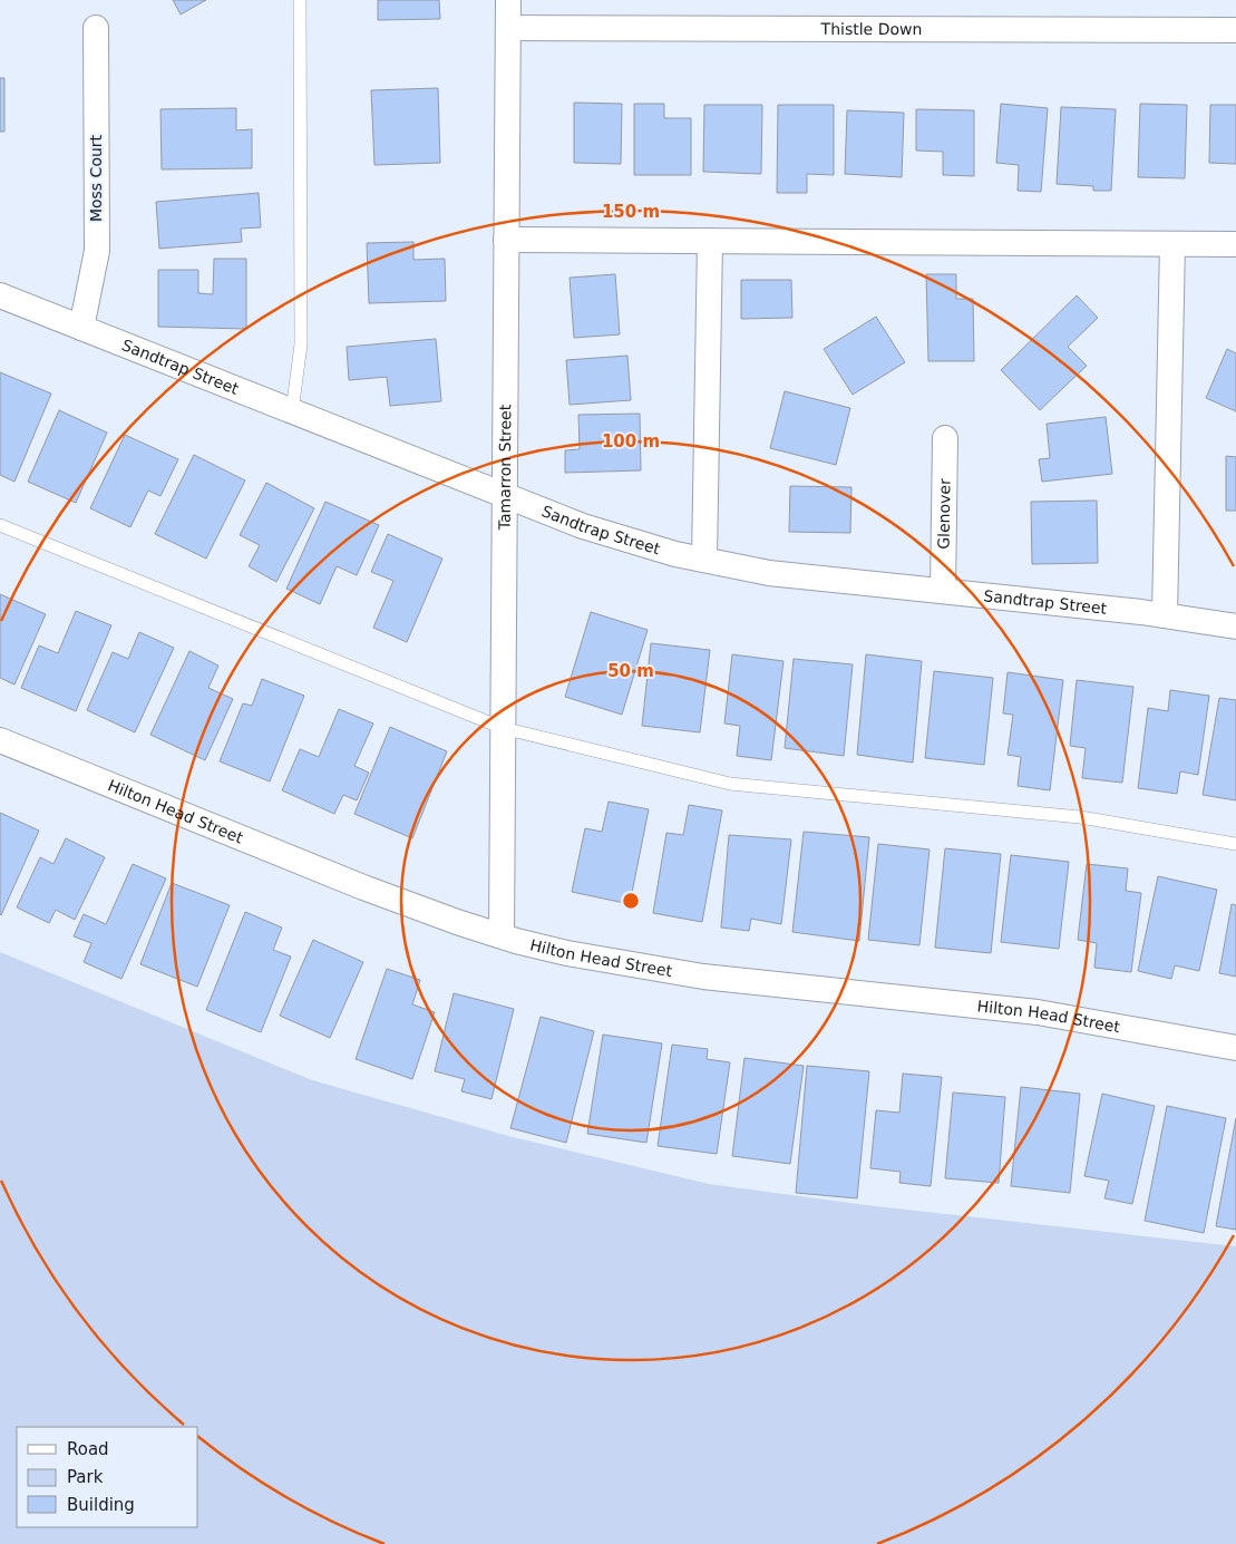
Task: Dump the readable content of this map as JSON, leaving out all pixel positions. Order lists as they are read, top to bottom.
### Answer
{
  "streets": {
    "street": [
      "Thistle Down",
      "Moss Court",
      "Sandtrap Street",
      "Tamarron Street",
      "Glenover",
      "Hilton Head Street"
    ]
  },
  "crossings": [
    ["Thistle Down", "Tamarron Street"],
    ["Moss Court", "Sandtrap Street"],
    ["Sandtrap Street", "Tamarron Street"],
    ["Sandtrap Street", "Glenover"],
    ["Tamarron Street", "Hilton Head Street"]
  ],
  "legend": ["Road", "Park", "Building"],
  "rings": ["150 m", "100 m", "50 m"]
}
